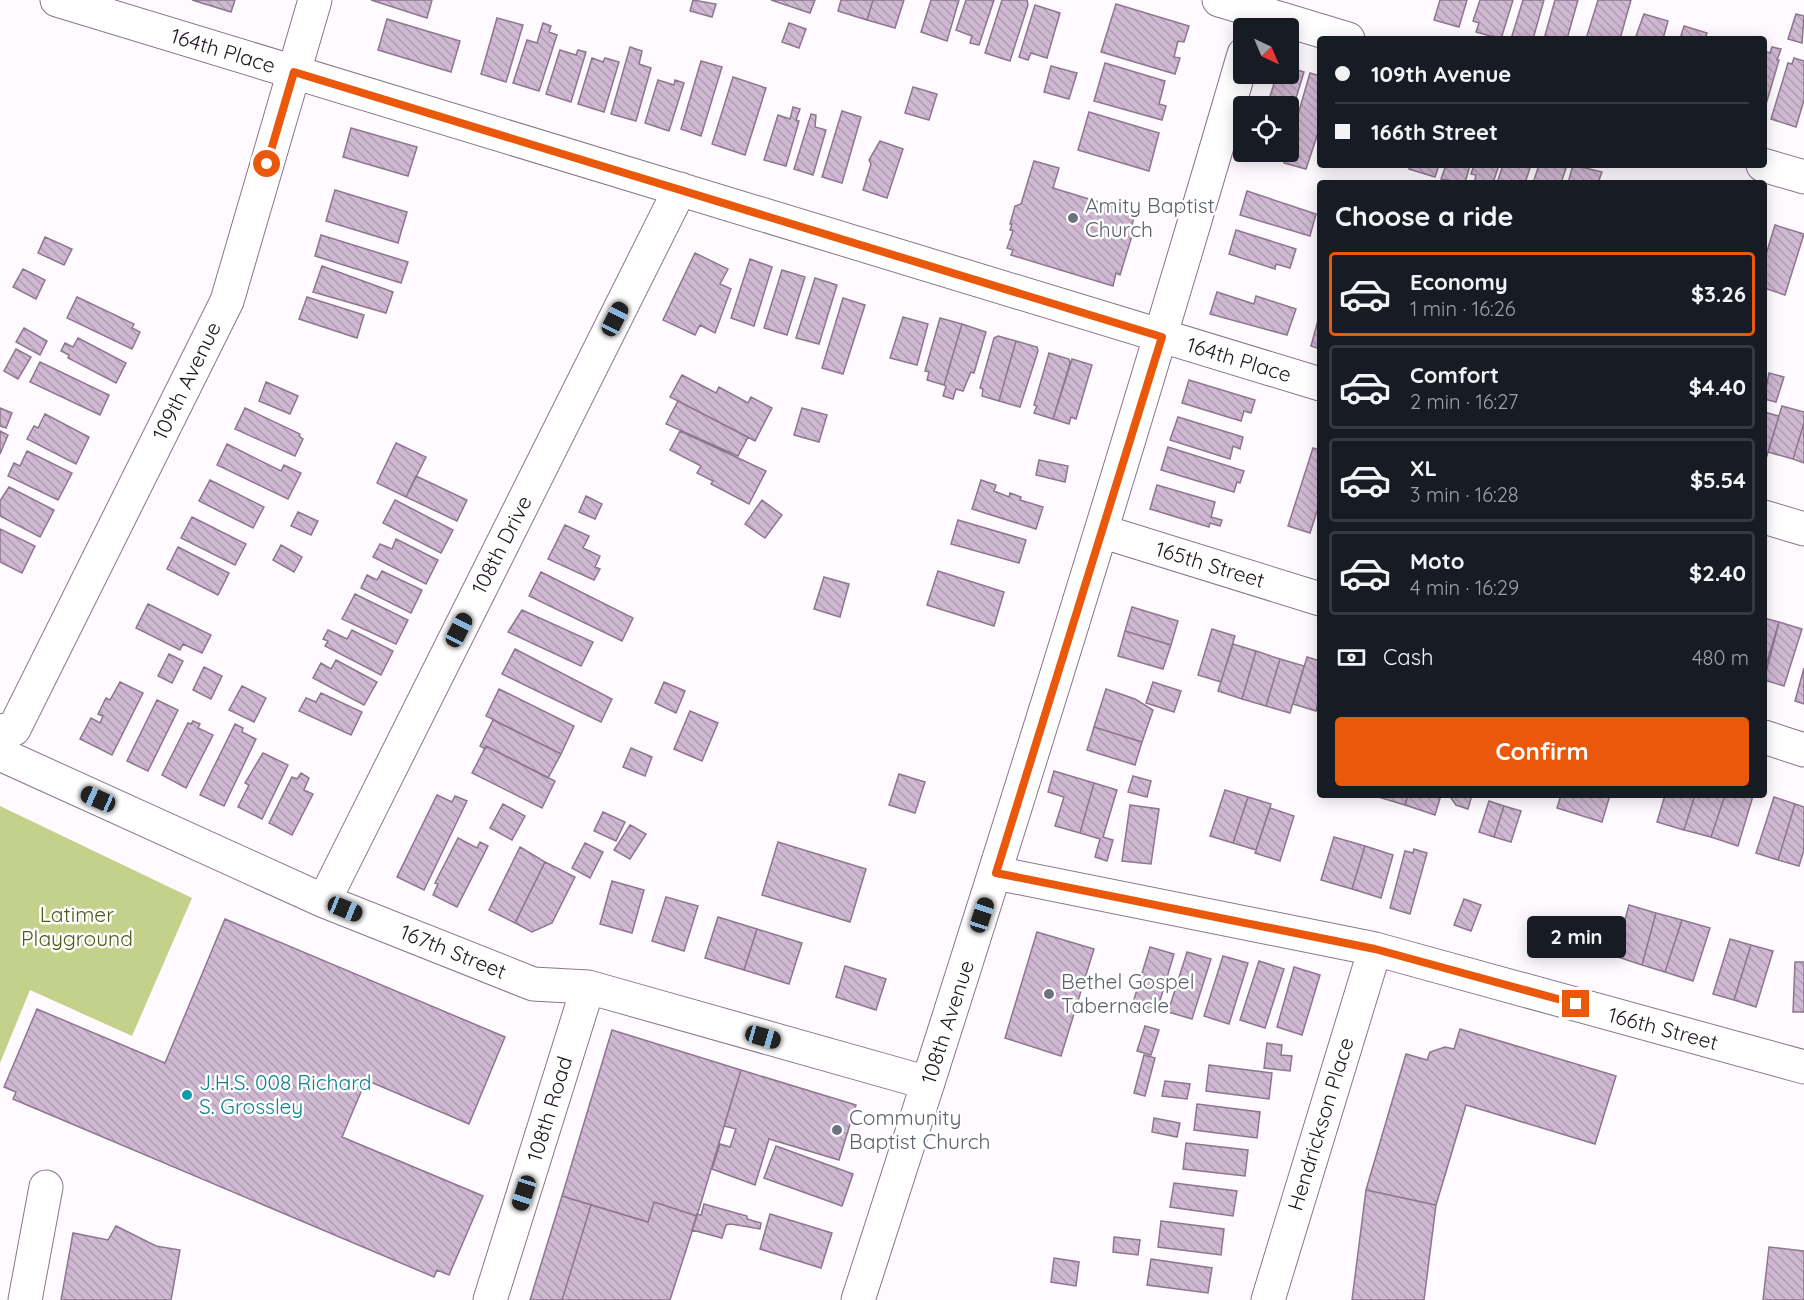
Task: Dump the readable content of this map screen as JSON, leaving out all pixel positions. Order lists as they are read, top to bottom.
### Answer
{
  "streets": {
    "street": [
      "164th Place",
      "109th Avenue",
      "108th Drive",
      "165th Street",
      "167th Street",
      "108th Avenue",
      "166th Street",
      "108th Road",
      "Hendrickson Place"
    ]
  },
  "crossings": [
    ["164th Place", "109th Avenue"],
    ["164th Place", "108th Drive"],
    ["164th Place", "108th Avenue"],
    ["108th Drive", "167th Street"],
    ["165th Street", "108th Avenue"],
    ["167th Street", "108th Avenue"],
    ["167th Street", "108th Road"],
    ["108th Avenue", "166th Street"],
    ["166th Street", "Hendrickson Place"]
  ],
  "parks": ["Latimer Playground"],
  "places": [
    "Amity Baptist Church",
    "Bethel Gospel Tabernacle",
    "J.H.S. 008 Richard S. Grossley",
    "Community Baptist Church"
  ],
  "north": "bottom right",
  "page": {
    "banner": ["109th Avenue", "166th Street"],
    "heading": "Choose a ride",
    "list": [
      {
        "name": "Economy",
        "note": "1 min · 16:26",
        "value": "$3.26"
      },
      {
        "name": "Comfort",
        "note": "2 min · 16:27",
        "value": "$4.40"
      },
      {
        "name": "XL",
        "note": "3 min · 16:28",
        "value": "$5.54"
      },
      {
        "name": "Moto",
        "note": "4 min · 16:29",
        "value": "$2.40"
      }
    ],
    "pay": ["Cash", "480 m"],
    "buttons": "Confirm",
    "bubble": "2 min"
  }
}
